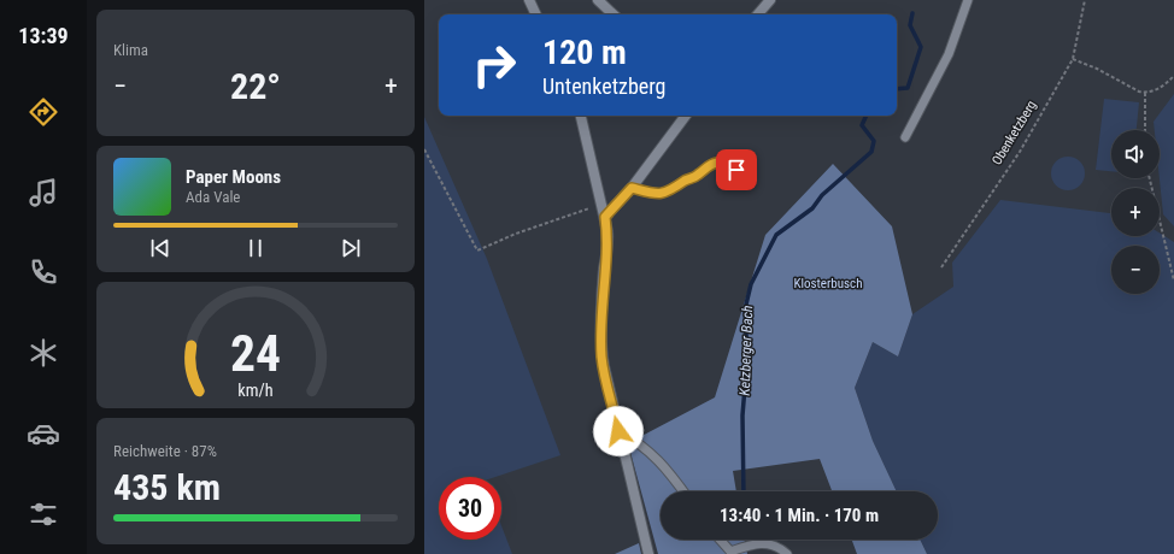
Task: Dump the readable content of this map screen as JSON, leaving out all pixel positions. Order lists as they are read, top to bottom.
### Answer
{
  "streets": {
    "path": ["Obenketzberg"]
  },
  "water": ["Ketzberger Bach"],
  "parks": ["Klosterbusch"],
  "page": {
    "tabs": "13:39",
    "tile": [
      "Klima",
      ["Reichweite · 87%", "435 km"]
    ],
    "turn": ["120 m", "Untenketzberg"],
    "heat": ["−", "22°", "+"],
    "map_buttons": ["+", "−"],
    "song": ["Paper Moons", "Ada Vale"],
    "limit": "30",
    "trip": "13:40 · 1 Min. · 170 m",
    "gauge": ["24", "km/h"]
  }
}
